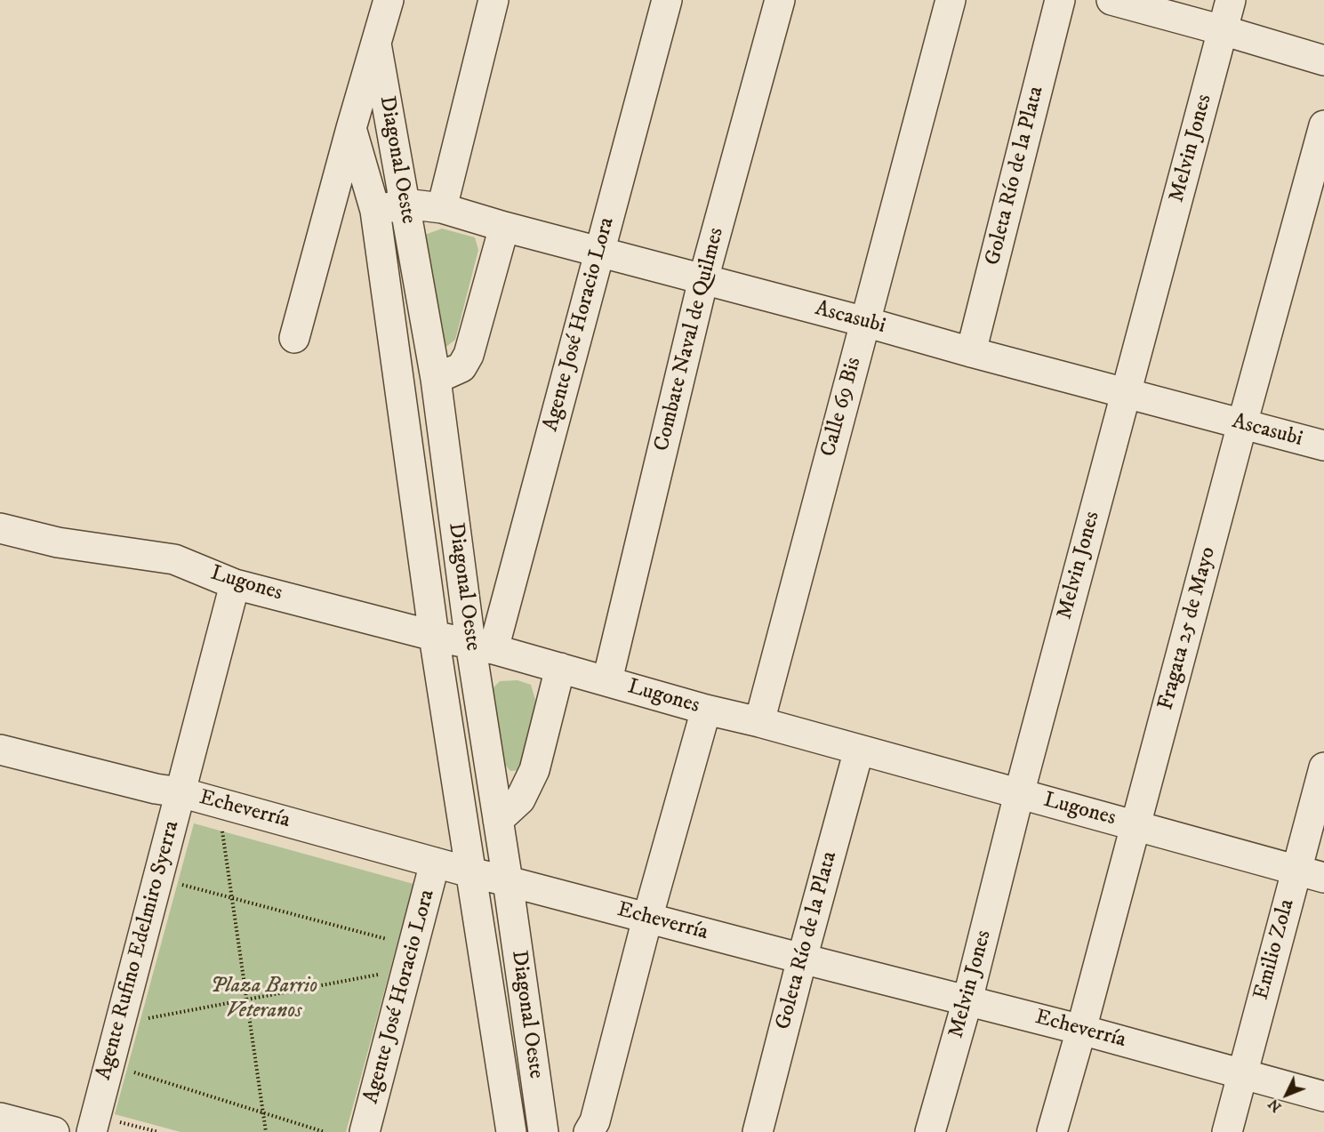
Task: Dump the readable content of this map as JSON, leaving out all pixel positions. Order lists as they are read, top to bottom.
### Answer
{
  "streets": {
    "street": [
      "Melvin Jones",
      "Diagonal Oeste",
      "Goleta Río de la Plata",
      "Ascasubi",
      "Agente José Horacio Lora",
      "Combate Naval de Quilmes",
      "Calle 69 Bis",
      "Lugones",
      "Fragata 25 de Mayo",
      "Echeverría",
      "Emilio Zola",
      "Agente Rufino Edelmiro Syerra"
    ]
  },
  "crossings": [
    ["Melvin Jones", "Ascasubi"],
    ["Melvin Jones", "Lugones"],
    ["Melvin Jones", "Echeverría"],
    ["Diagonal Oeste", "Ascasubi"],
    ["Diagonal Oeste", "Agente José Horacio Lora"],
    ["Diagonal Oeste", "Lugones"],
    ["Diagonal Oeste", "Echeverría"],
    ["Goleta Río de la Plata", "Ascasubi"],
    ["Goleta Río de la Plata", "Lugones"],
    ["Goleta Río de la Plata", "Echeverría"],
    ["Ascasubi", "Agente José Horacio Lora"],
    ["Ascasubi", "Combate Naval de Quilmes"],
    ["Ascasubi", "Calle 69 Bis"],
    ["Ascasubi", "Fragata 25 de Mayo"],
    ["Agente José Horacio Lora", "Lugones"],
    ["Agente José Horacio Lora", "Echeverría"],
    ["Combate Naval de Quilmes", "Lugones"],
    ["Calle 69 Bis", "Lugones"],
    ["Lugones", "Fragata 25 de Mayo"],
    ["Lugones", "Emilio Zola"],
    ["Lugones", "Agente Rufino Edelmiro Syerra"],
    ["Fragata 25 de Mayo", "Echeverría"],
    ["Echeverría", "Emilio Zola"],
    ["Echeverría", "Agente Rufino Edelmiro Syerra"]
  ],
  "parks": ["Plaza Barrio Veteranos"],
  "north": "bottom left"
}
